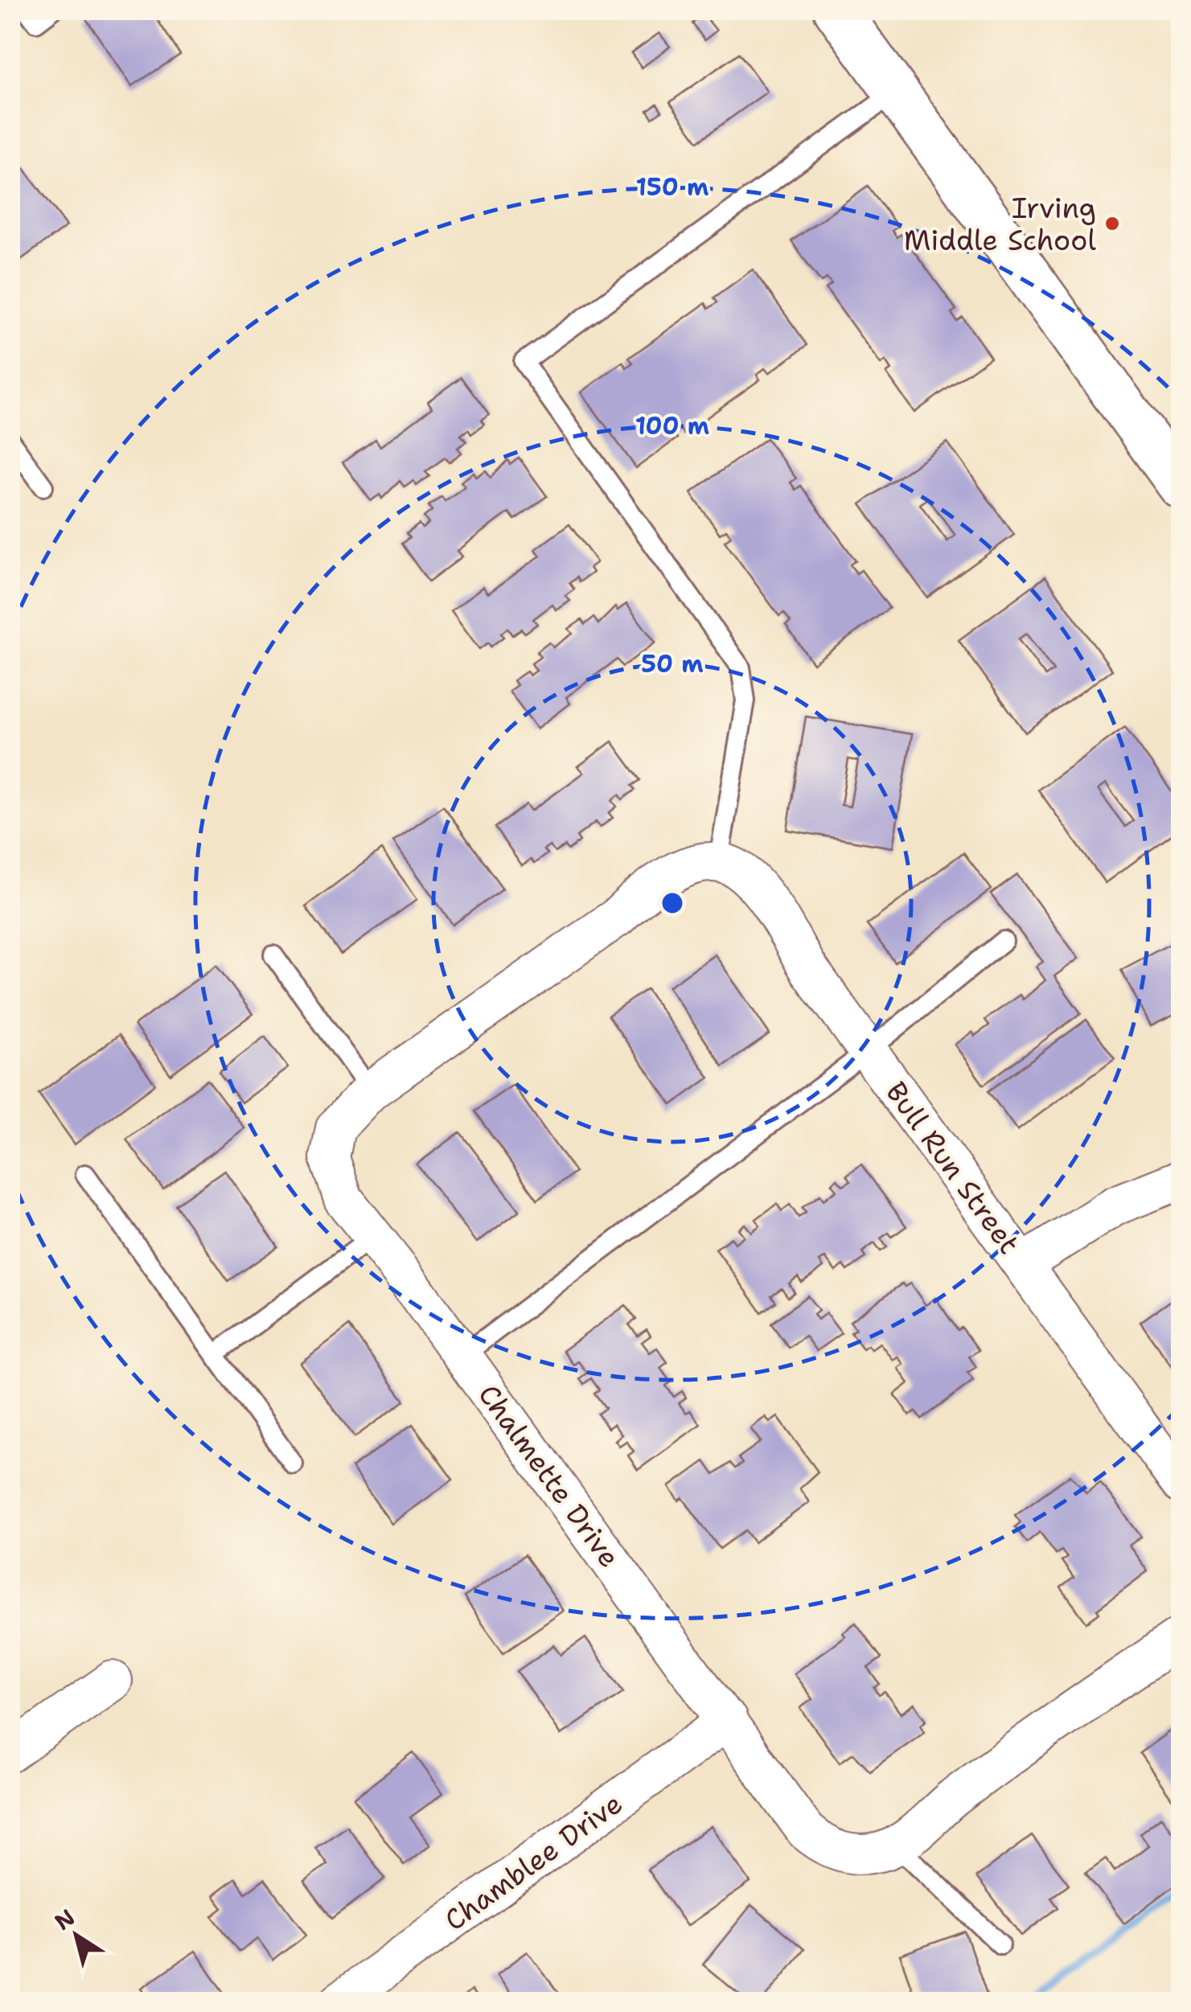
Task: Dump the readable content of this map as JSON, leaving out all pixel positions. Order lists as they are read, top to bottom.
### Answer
{
  "streets": {
    "street": ["Bull Run Street", "Chalmette Drive", "Chamblee Drive"]
  },
  "crossings": [
    ["Bull Run Street", "Chalmette Drive"],
    ["Chalmette Drive", "Chamblee Drive"]
  ],
  "places": ["Irving Middle School"],
  "north": "top left",
  "rings": ["150 m", "100 m", "50 m"]
}
